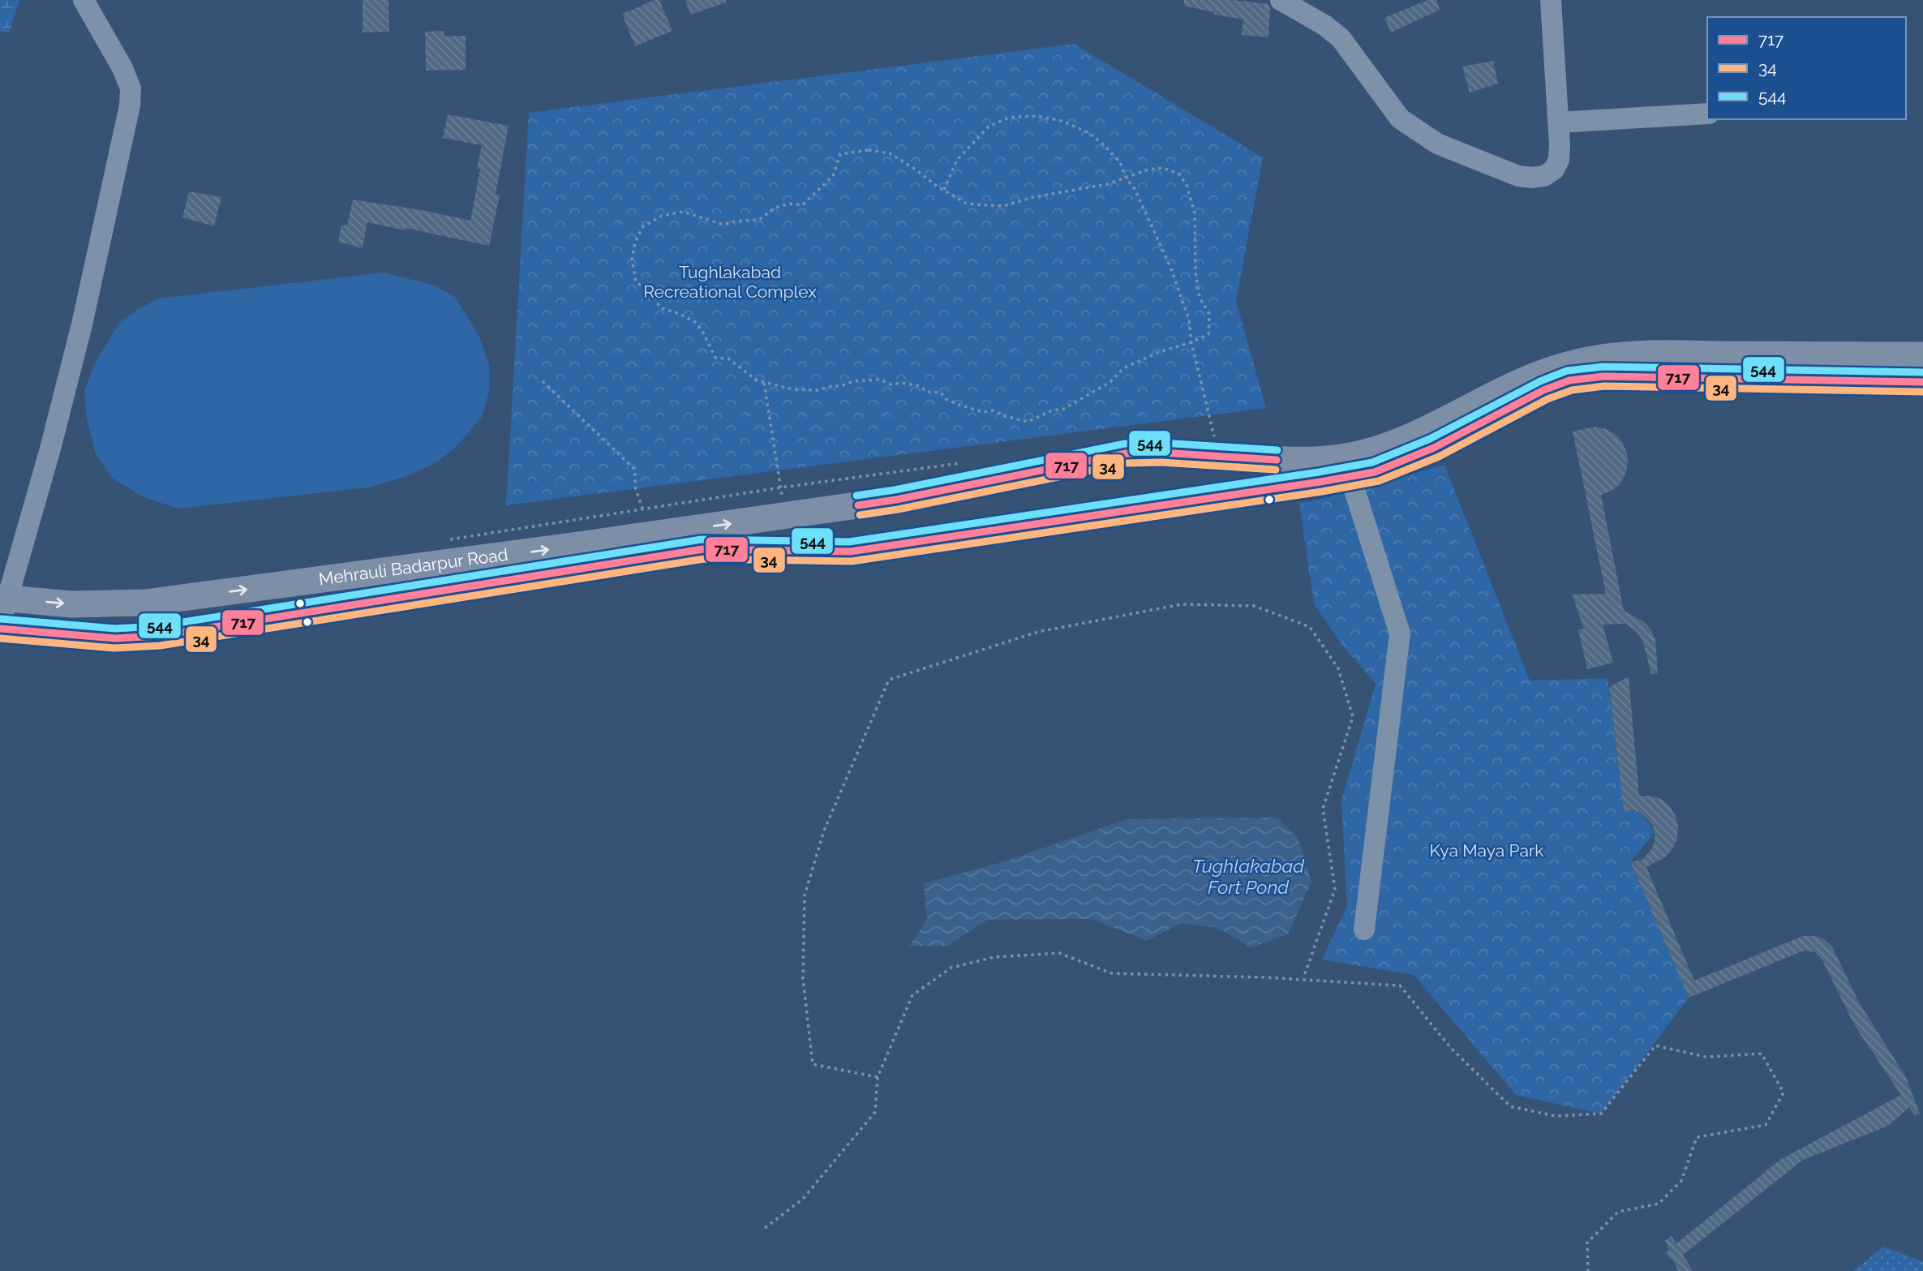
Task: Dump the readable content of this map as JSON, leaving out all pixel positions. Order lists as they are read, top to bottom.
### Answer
{
  "streets": {
    "main road": ["Mehrauli Badarpur Road"]
  },
  "water": ["Tughlakabad Fort Pond"],
  "parks": ["Tughlakabad Recreational Complex", "Kya Maya Park"],
  "lines": ["transit line 544", "transit line 717", "transit line 34"],
  "legend": ["717", "34", "544"]
}
